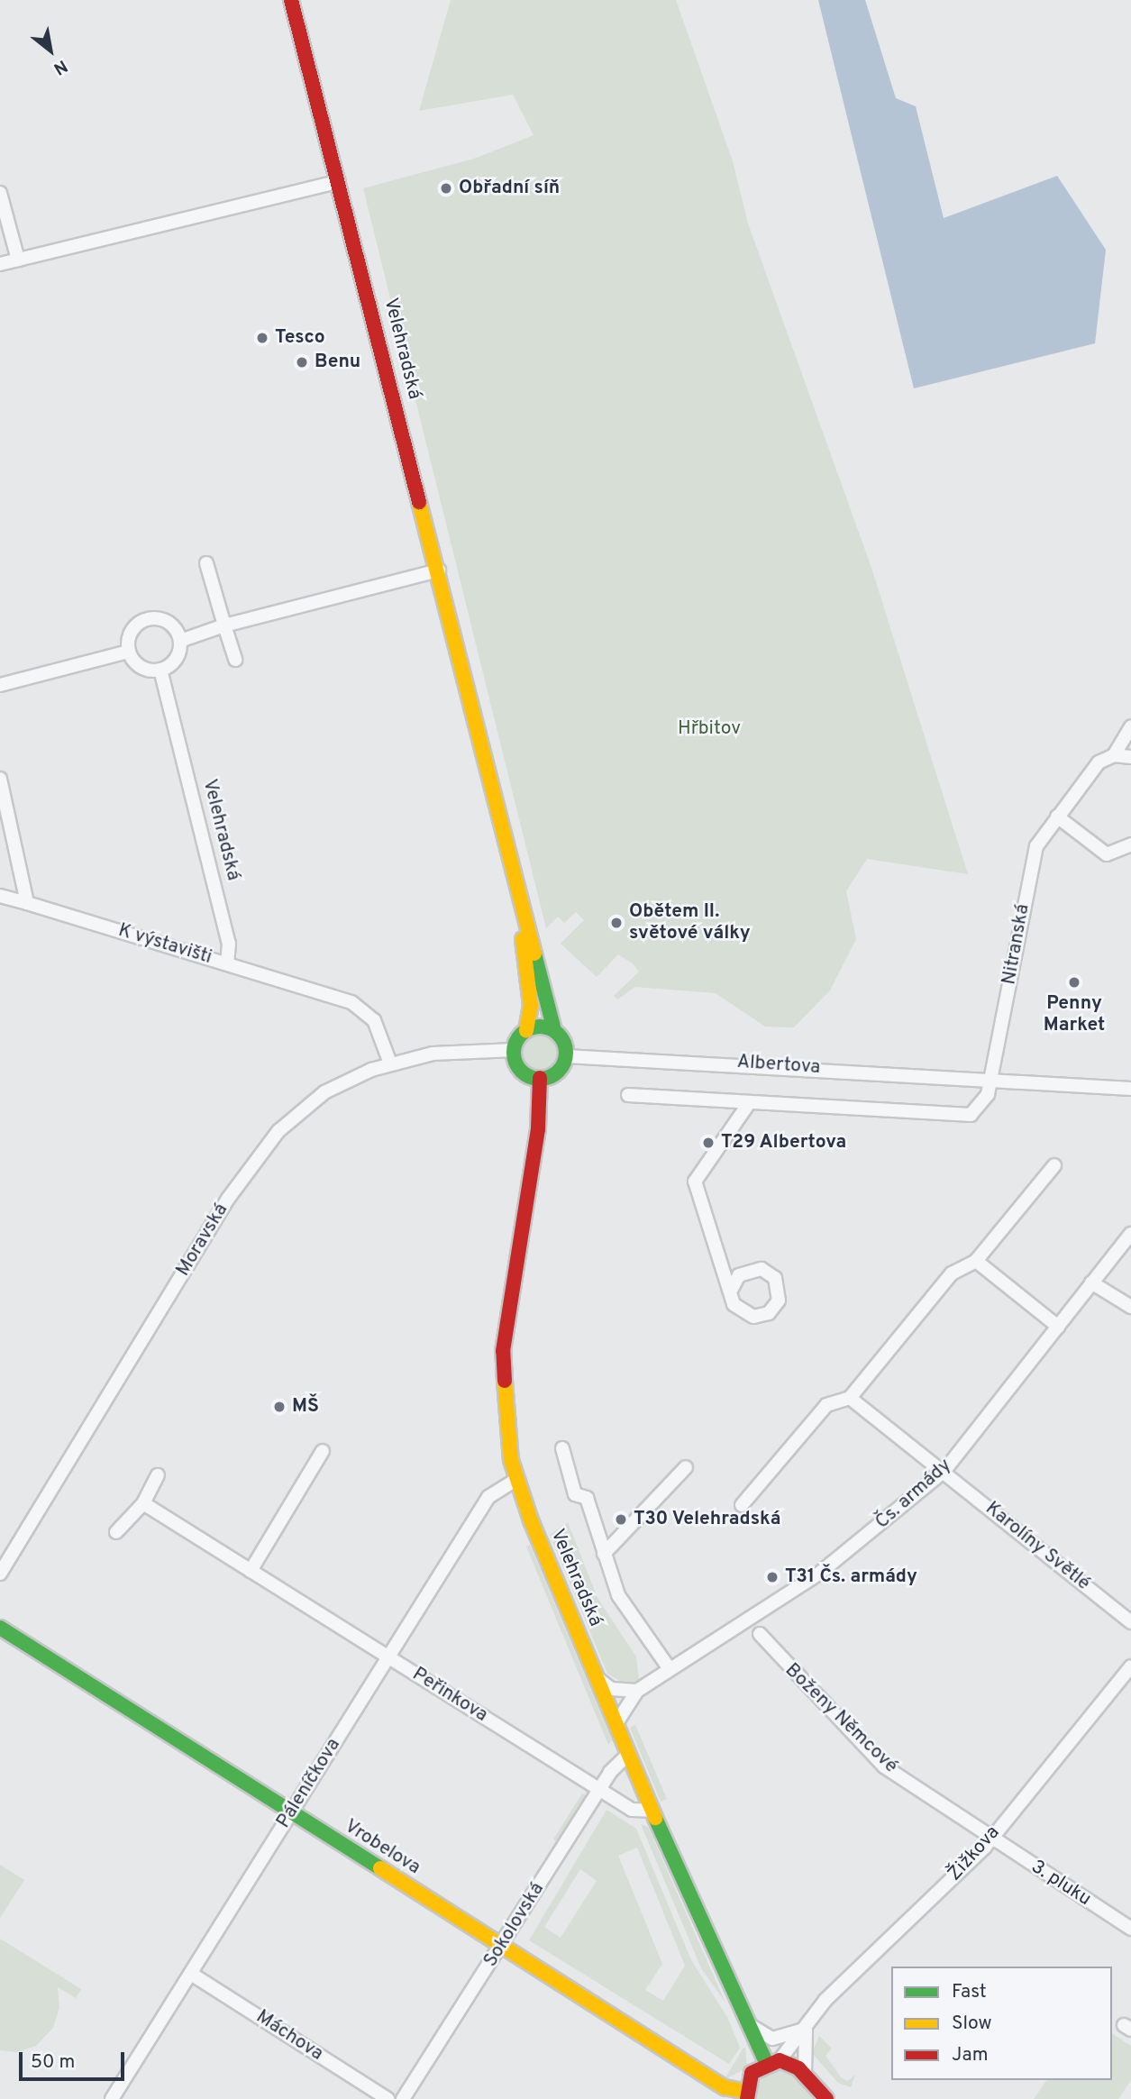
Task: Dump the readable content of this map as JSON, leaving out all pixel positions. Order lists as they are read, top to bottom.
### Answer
{
  "streets": {
    "main road": ["Velehradská", "Vrobelova"],
    "street": [
      "K výstavišti",
      "Nitranská",
      "Albertova",
      "Moravská",
      "Čs. armády",
      "Karolíny Světlé",
      "Peřinkova",
      "Boženy Němcové",
      "Páleníčkova",
      "Žižkova",
      "3. pluku",
      "Sokolovská",
      "Máchova"
    ]
  },
  "crossings": [
    ["Velehradská", "K výstavišti"],
    ["Velehradská", "Albertova"],
    ["Velehradská", "Moravská"],
    ["Velehradská", "Peřinkova"],
    ["Velehradská", "Páleníčkova"],
    ["Velehradská", "Žižkova"],
    ["Velehradská", "Sokolovská"],
    ["K výstavišti", "Moravská"],
    ["Nitranská", "Albertova"],
    ["Albertova", "Moravská"],
    ["Čs. armády", "Karolíny Světlé"],
    ["Peřinkova", "Páleníčkova"],
    ["Peřinkova", "Sokolovská"],
    ["Boženy Němcové", "Žižkova"],
    ["Boženy Němcové", "3. pluku"],
    ["Páleníčkova", "Vrobelova"],
    ["Páleníčkova", "Máchova"],
    ["Vrobelova", "Sokolovská"],
    ["Žižkova", "3. pluku"]
  ],
  "parks": ["Hřbitov"],
  "places": [
    "Obřadní síň",
    "Tesco",
    "Benu",
    "Obětem II. světové války",
    "Penny Market",
    "T29 Albertova",
    "MŠ",
    "T30 Velehradská",
    "T31 Čs. armády"
  ],
  "legend": ["Fast", "Slow", "Jam"],
  "scale_bar": "50 m",
  "north": "bottom right"
}
